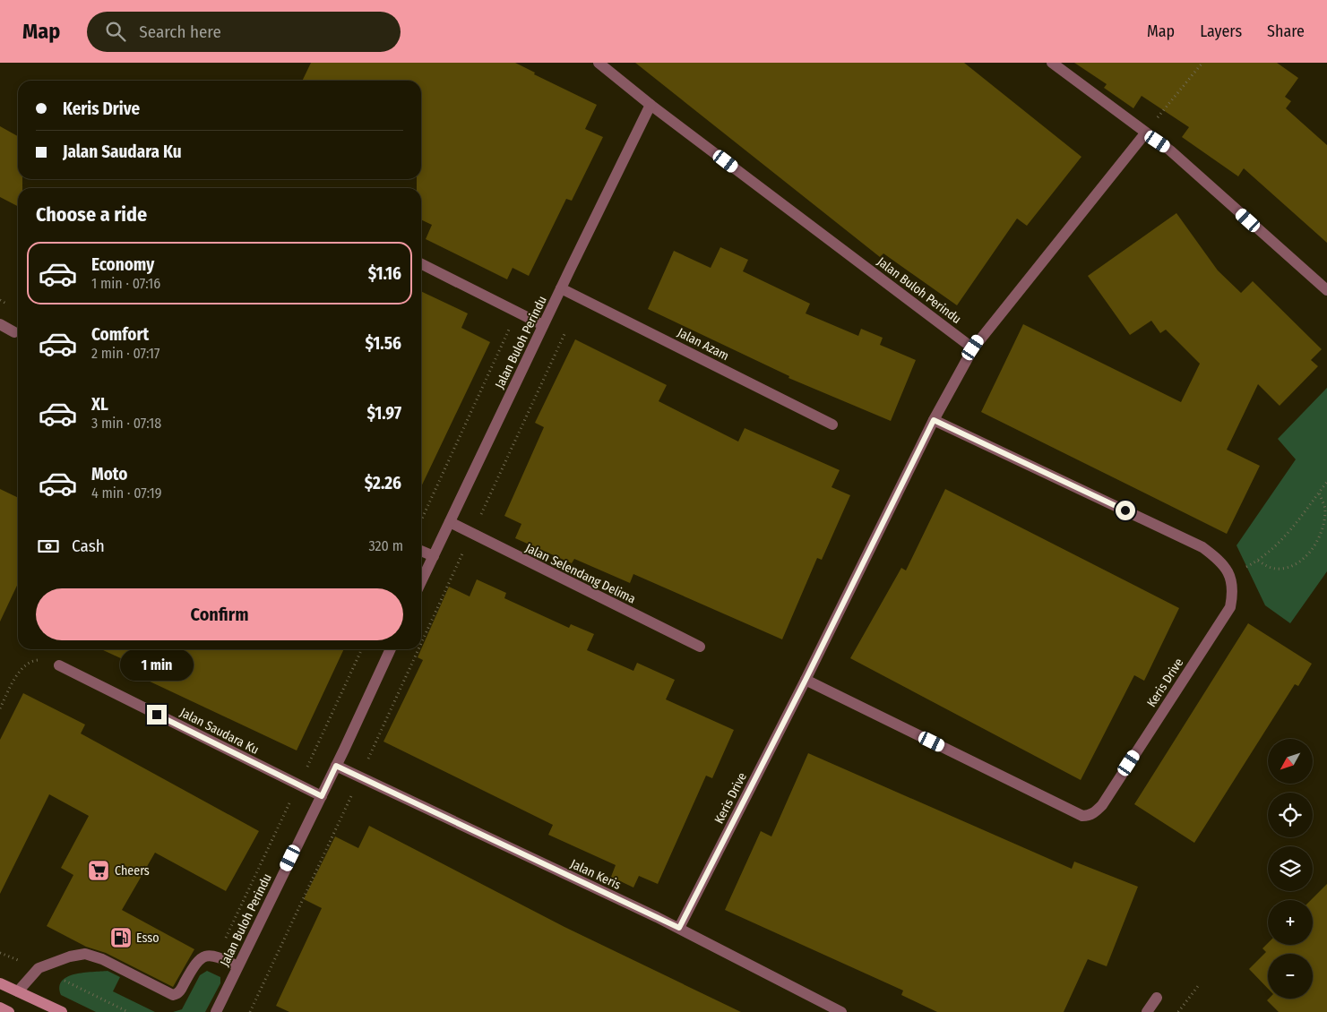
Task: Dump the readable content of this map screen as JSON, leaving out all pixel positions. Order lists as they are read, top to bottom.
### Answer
{
  "streets": {
    "street": [
      "Jalan Buloh Perindu",
      "Jalan Azam",
      "Jalan Selendang Delima",
      "Keris Drive",
      "Jalan Saudara Ku",
      "Jalan Keris"
    ]
  },
  "crossings": [
    ["Jalan Buloh Perindu", "Jalan Azam"],
    ["Jalan Buloh Perindu", "Jalan Selendang Delima"],
    ["Jalan Buloh Perindu", "Keris Drive"],
    ["Jalan Buloh Perindu", "Jalan Saudara Ku"],
    ["Jalan Buloh Perindu", "Jalan Keris"],
    ["Keris Drive", "Jalan Keris"]
  ],
  "places": {
    "supermarket": ["Cheers"],
    "fuel station": ["Esso"]
  },
  "north": "bottom left",
  "page": {
    "header": "Map",
    "search": "Search here",
    "nav": ["Map", "Layers", "Share"],
    "banner": ["Keris Drive", "Jalan Saudara Ku"],
    "heading": "Choose a ride",
    "list": [
      {
        "name": "Economy",
        "note": "1 min · 07:16",
        "value": "$1.16"
      },
      {
        "name": "Comfort",
        "note": "2 min · 07:17",
        "value": "$1.56"
      },
      {
        "name": "XL",
        "note": "3 min · 07:18",
        "value": "$1.97"
      },
      {
        "name": "Moto",
        "note": "4 min · 07:19",
        "value": "$2.26"
      }
    ],
    "pay": ["Cash", "320 m"],
    "buttons": "Confirm",
    "bubble": "1 min",
    "map_buttons": ["+", "−"]
  }
}
